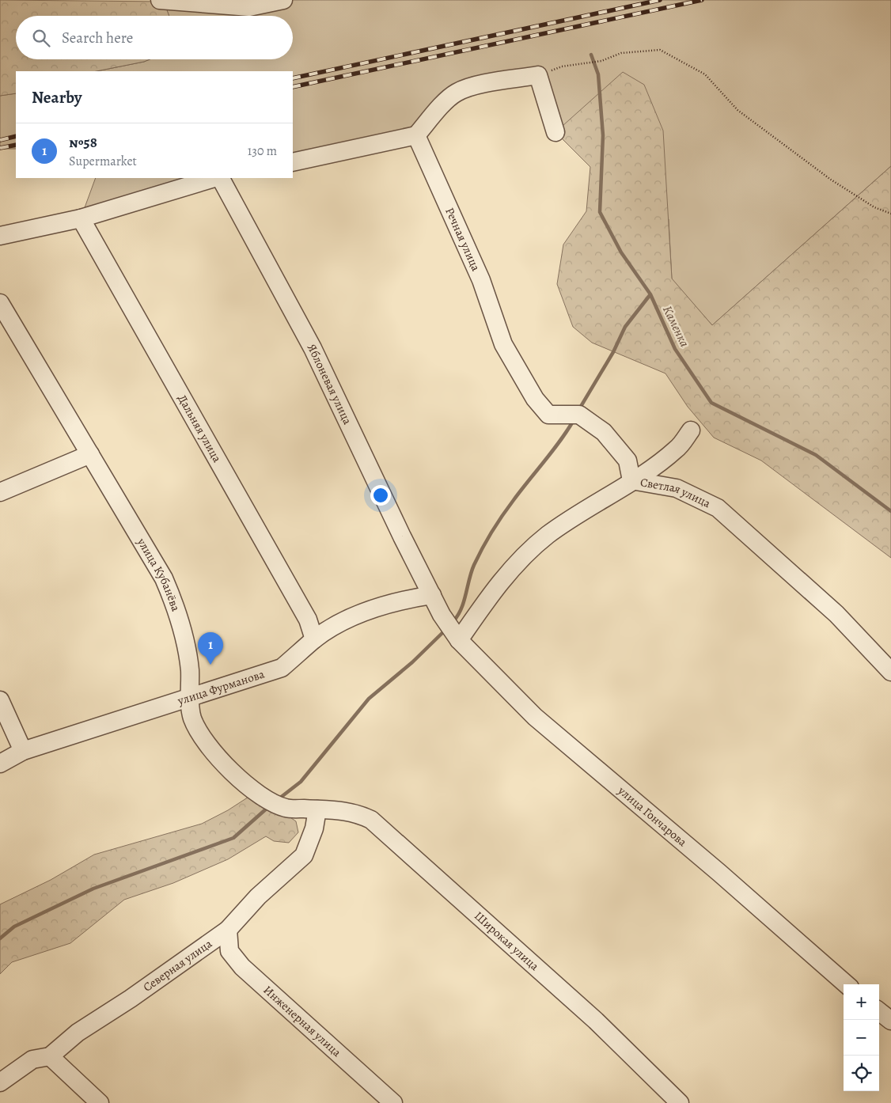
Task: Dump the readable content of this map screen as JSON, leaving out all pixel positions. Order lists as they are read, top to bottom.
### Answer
{
  "streets": {
    "street": [
      "Речная улица",
      "Яблоневая улица",
      "Дальняя улица",
      "Светлая улица",
      "улица Кубанёва",
      "улица Фурманова",
      "улица Гончарова",
      "Широкая улица",
      "Северная улица",
      "Инженерная улица"
    ]
  },
  "crossings": [
    ["Речная улица", "Светлая улица"],
    ["Яблоневая улица", "улица Фурманова"],
    ["Яблоневая улица", "улица Гончарова"],
    ["Дальняя улица", "улица Фурманова"],
    ["Светлая улица", "улица Гончарова"],
    ["улица Кубанёва", "улица Фурманова"],
    ["улица Кубанёва", "Широкая улица"],
    ["улица Кубанёва", "Северная улица"],
    ["Широкая улица", "Северная улица"],
    ["Северная улица", "Инженерная улица"]
  ],
  "water": ["Каменка"],
  "page": {
    "search": "Search here",
    "heading": "Nearby",
    "list": [
      {
        "mark": "1",
        "name": "№58",
        "note": "Supermarket",
        "value": "130 m"
      }
    ],
    "pins": "1",
    "map_buttons": ["+", "−"]
  }
}
